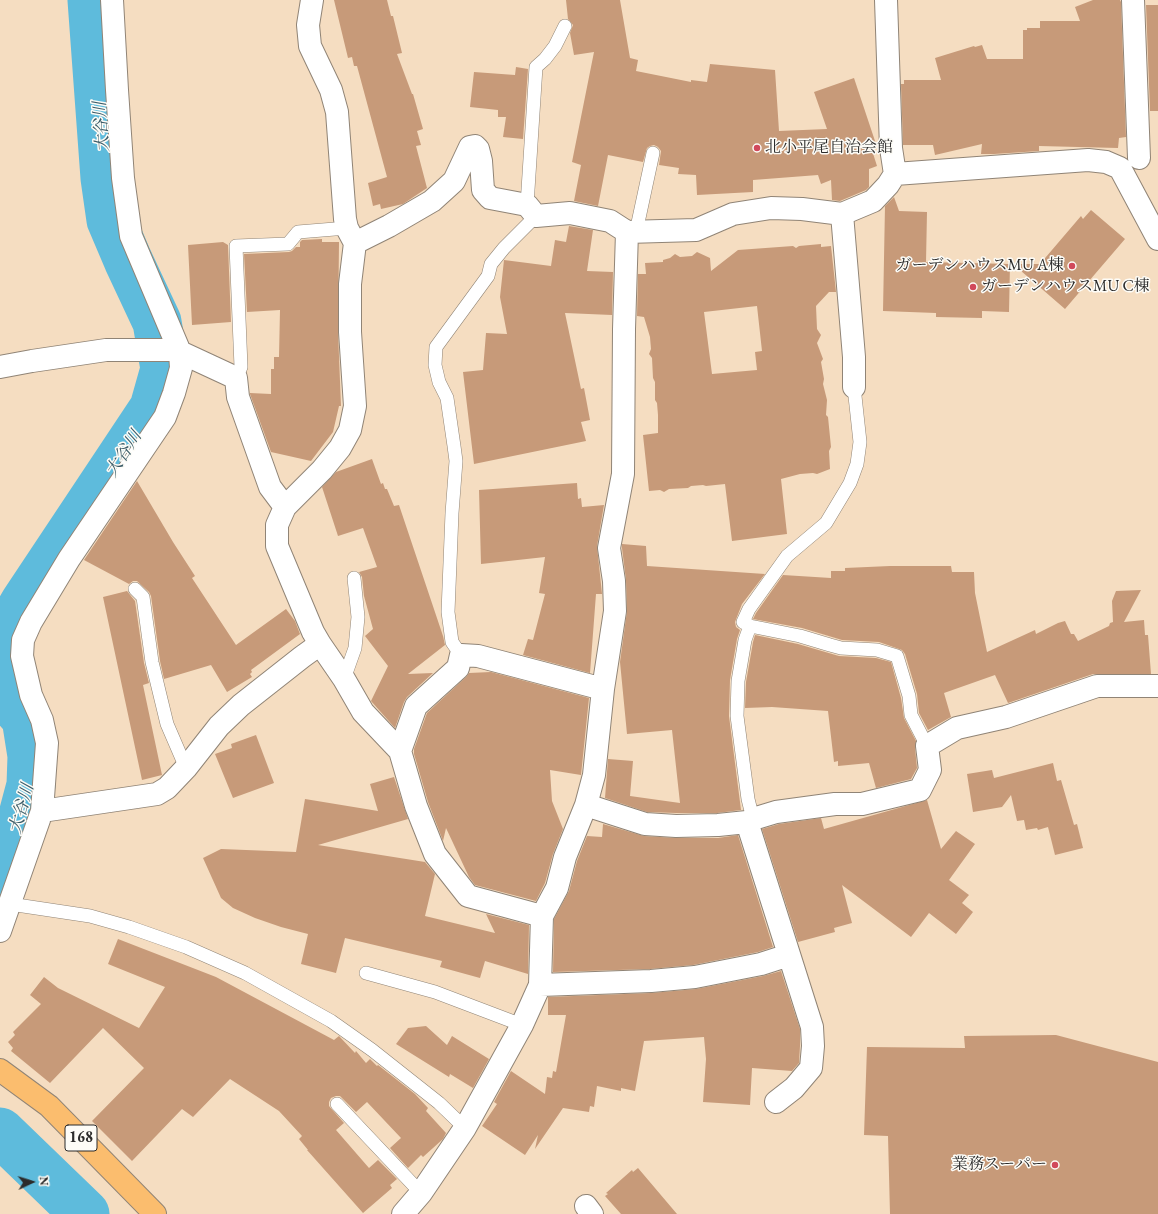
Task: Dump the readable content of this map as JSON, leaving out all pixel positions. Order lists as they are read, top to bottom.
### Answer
{
  "streets": {
    "highway": ["168"]
  },
  "water": ["大谷川"],
  "places": [
    "北小平尾自治会館",
    "ガーデンハウスMU A棟",
    "ガーデンハウスMU C棟",
    "業務スーパー"
  ],
  "north": "right"
}
